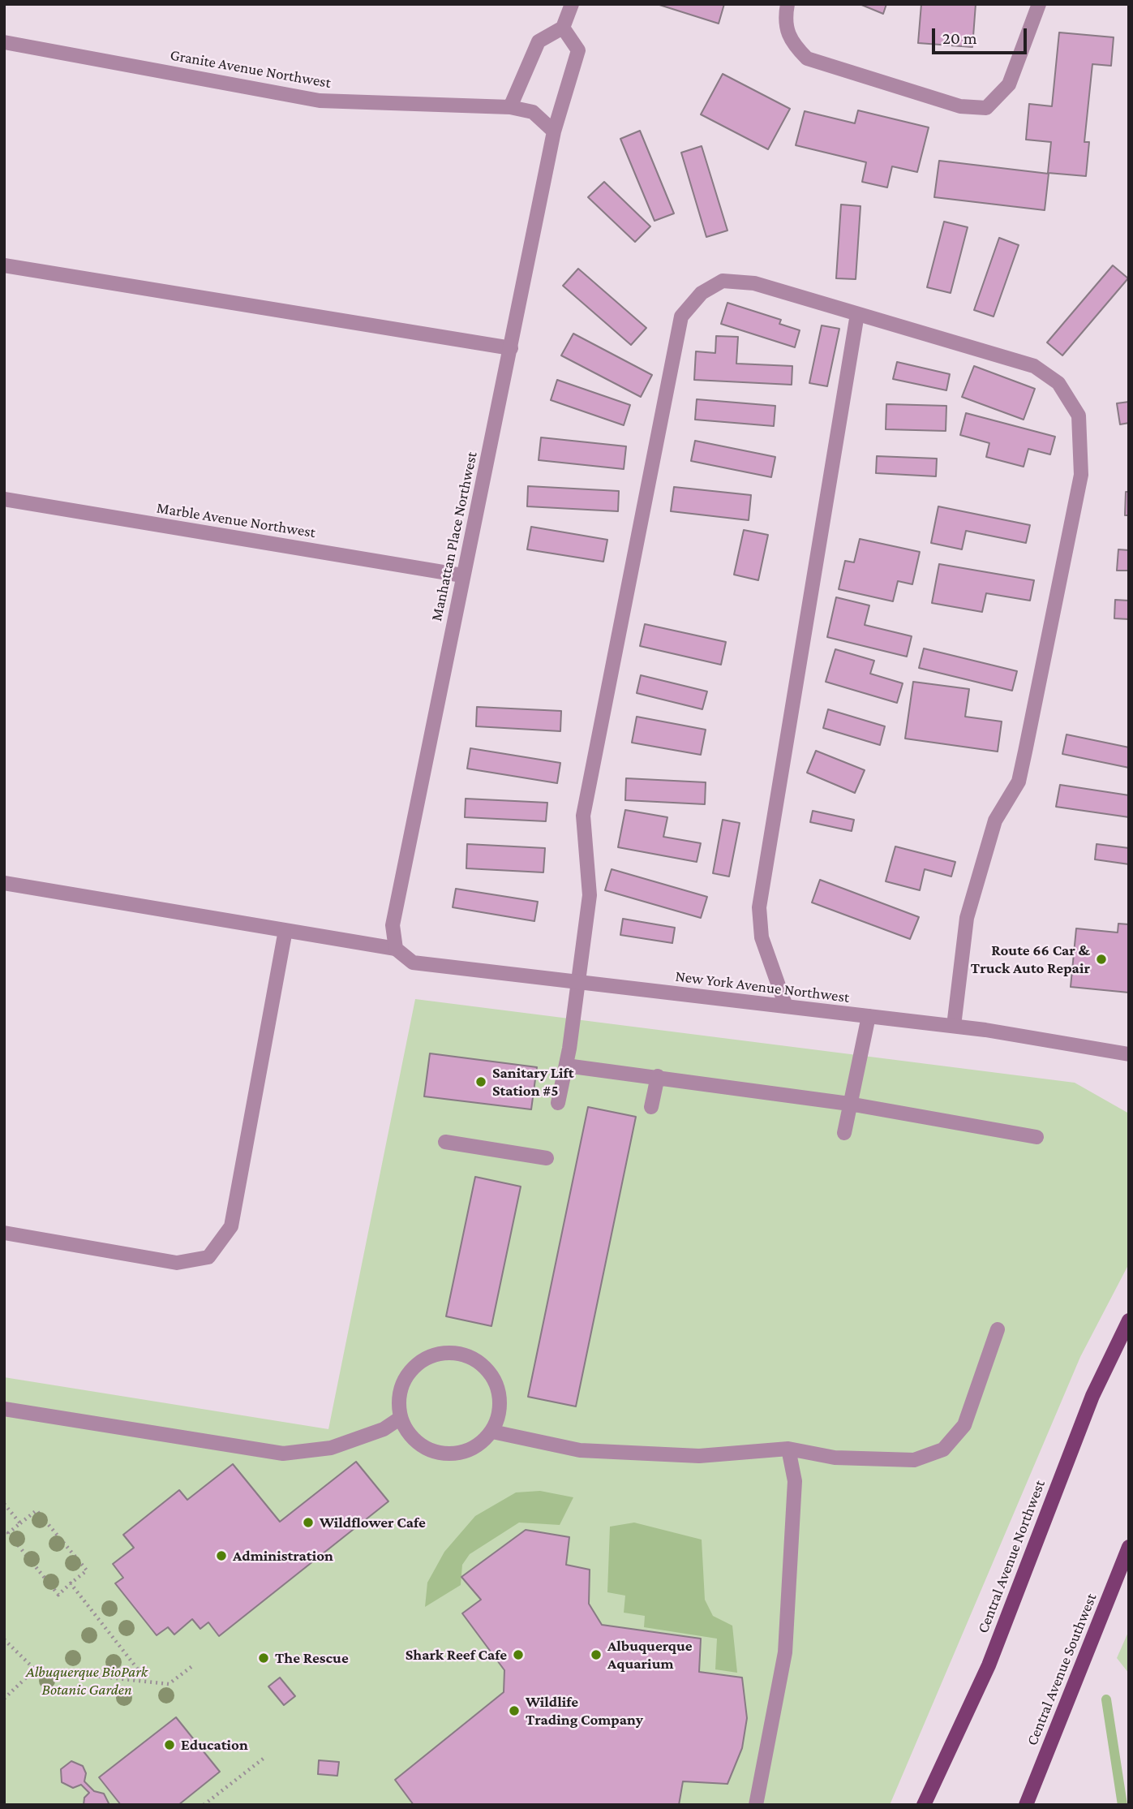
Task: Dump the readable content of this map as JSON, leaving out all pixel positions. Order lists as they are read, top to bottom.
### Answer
{
  "streets": {
    "main road": ["Central Avenue Northwest", "Central Avenue Southwest"],
    "street": [
      "Granite Avenue Northwest",
      "Marble Avenue Northwest",
      "Manhattan Place Northwest",
      "New York Avenue Northwest"
    ]
  },
  "crossings": [
    ["Granite Avenue Northwest", "Manhattan Place Northwest"],
    ["Marble Avenue Northwest", "Manhattan Place Northwest"],
    ["Manhattan Place Northwest", "New York Avenue Northwest"]
  ],
  "parks": ["Albuquerque BioPark Botanic Garden"],
  "places": [
    "Route 66 Car & Truck Auto Repair",
    "Sanitary Lift Station #5",
    "Wildflower Cafe",
    "Administration",
    "Shark Reef Cafe",
    "Albuquerque Aquarium",
    "The Rescue",
    "Wildlife Trading Company",
    "Education"
  ],
  "scale_bar": "20 m"
}
